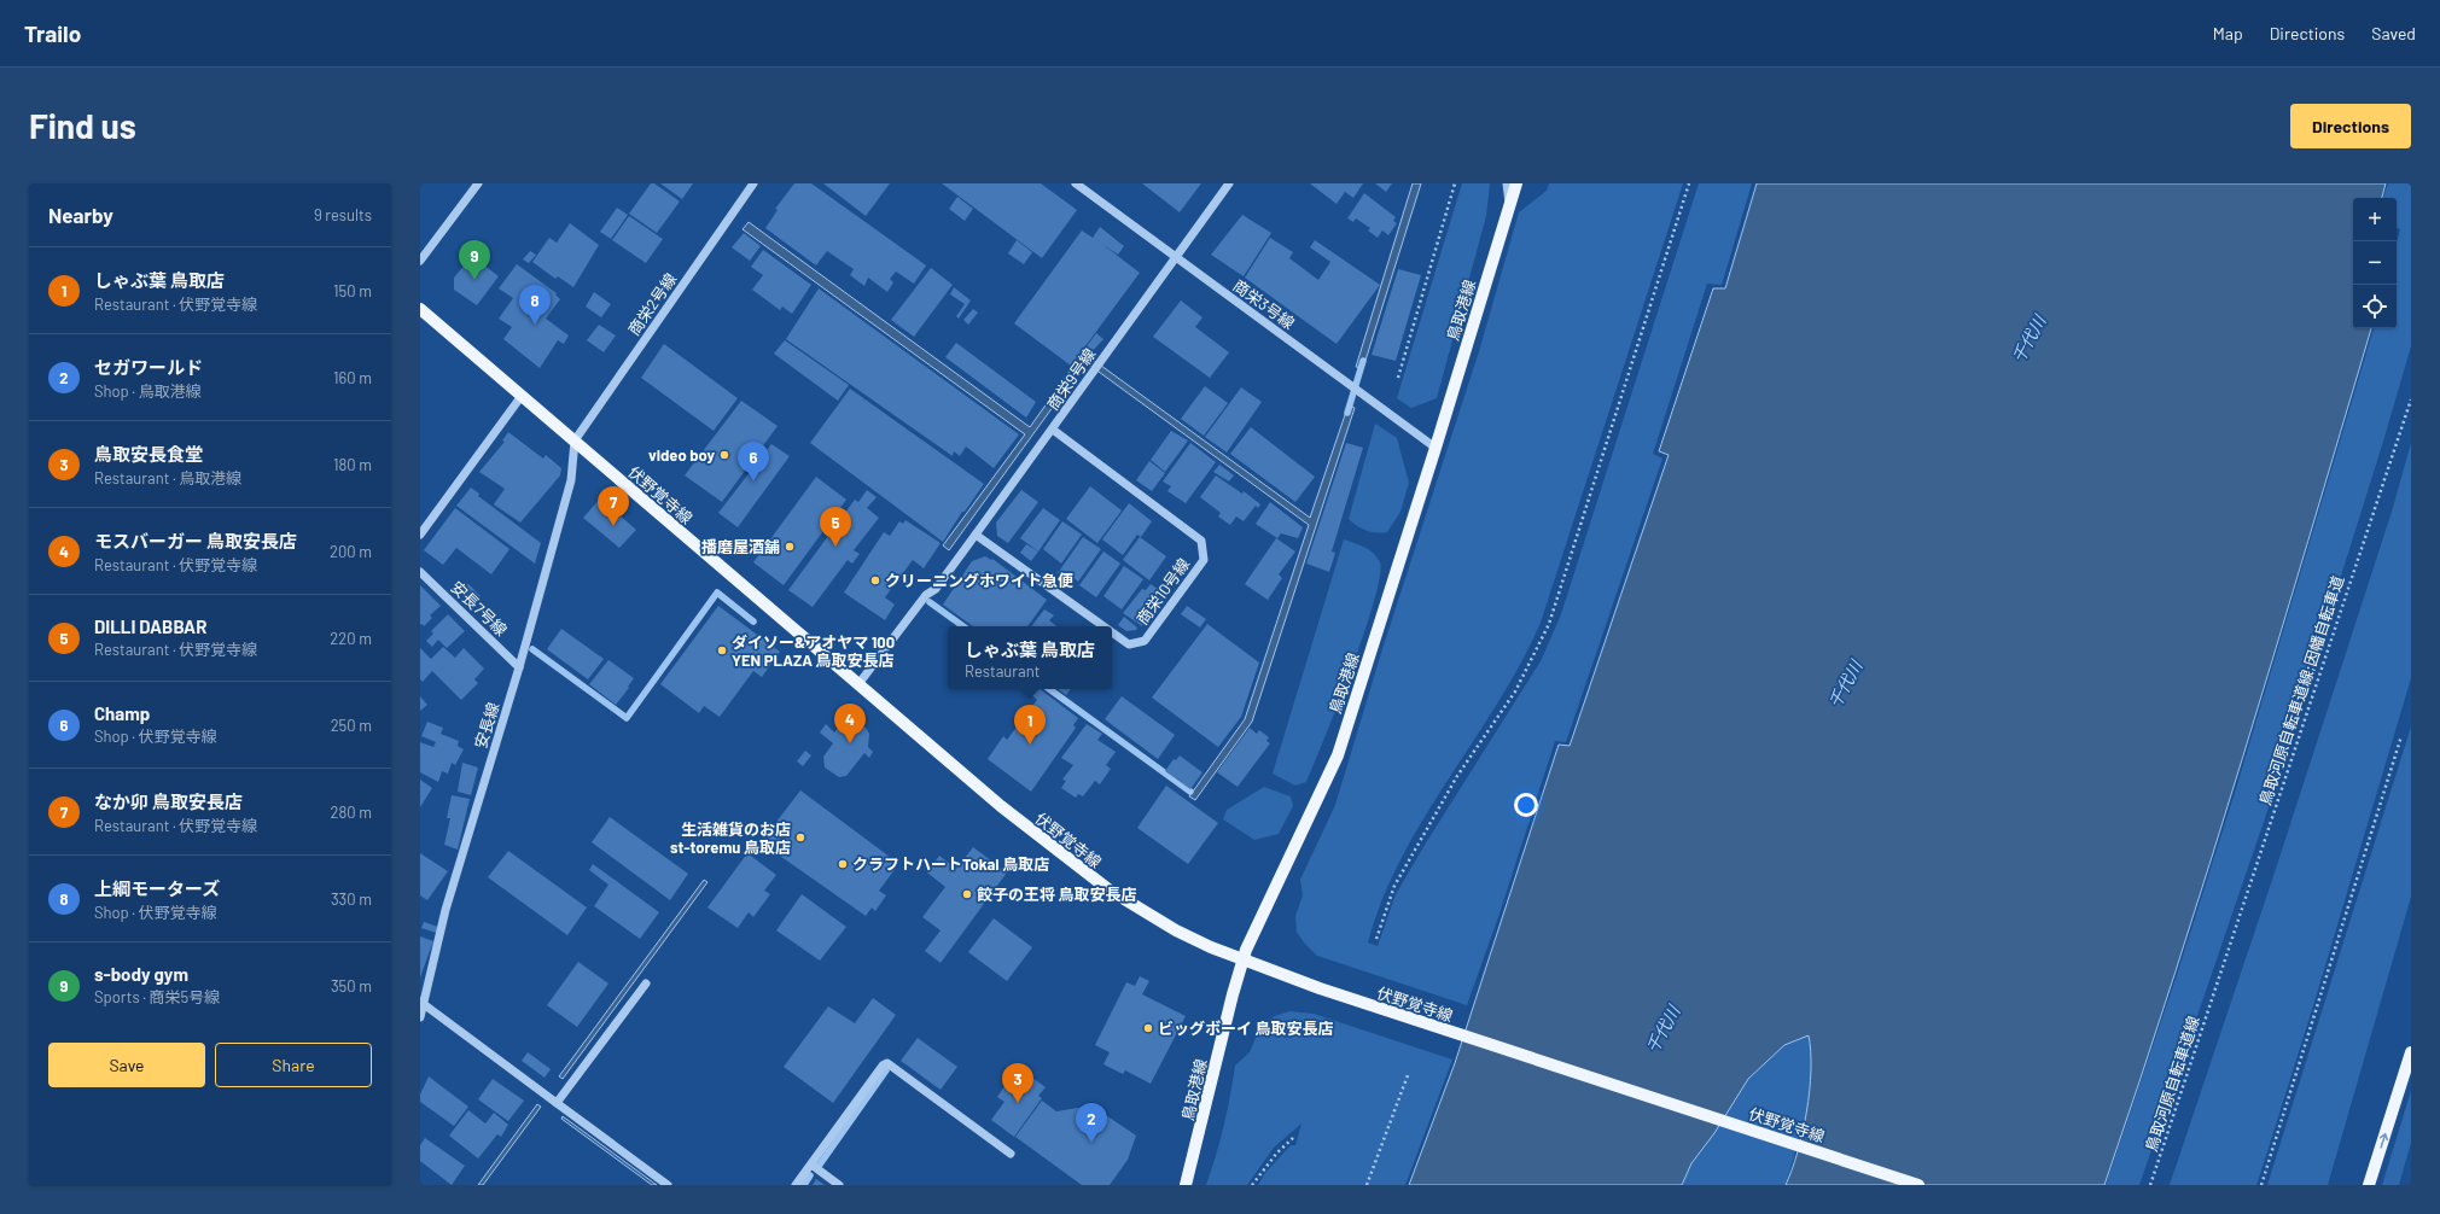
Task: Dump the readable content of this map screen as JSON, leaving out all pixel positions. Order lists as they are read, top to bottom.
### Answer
{
  "streets": {
    "main road": ["鳥取港線", "伏野覚寺線"],
    "street": [
      "商栄2号線",
      "商栄3号線",
      "商栄9号線",
      "商栄10号線",
      "安長7号線",
      "安長線"
    ],
    "path": ["鳥取河原自転車道線;因幡自転車道", "鳥取河原自転車道線"]
  },
  "crossings": [
    ["商栄2号線", "伏野覚寺線"],
    ["商栄2号線", "安長線"],
    ["商栄3号線", "鳥取港線"],
    ["商栄3号線", "商栄9号線"],
    ["鳥取港線", "伏野覚寺線"],
    ["商栄9号線", "伏野覚寺線"],
    ["商栄9号線", "商栄10号線"],
    ["伏野覚寺線", "安長線"],
    ["安長7号線", "安長線"],
    ["鳥取河原自転車道線;因幡自転車道", "鳥取河原自転車道線"]
  ],
  "water": ["千代川"],
  "places": [
    "video boy",
    "播磨屋酒舗",
    "クリーニングホワイト急便",
    "ダイソー&アオヤマ 100 YEN PLAZA 鳥取安長店",
    "生活雑貨のお店 st-toremu 鳥取店",
    "クラフトハートTokai 鳥取店",
    "餃子の王将 鳥取安長店",
    "ビッグボーイ 鳥取安長店"
  ],
  "page": {
    "header": "Trailo",
    "nav": ["Map", "Directions", "Saved"],
    "buttons": [
      "Directions",
      ["Save", "Share"]
    ],
    "title": "Find us",
    "heading": ["Nearby", "9 results"],
    "map_buttons": ["+", "−"],
    "pins": [
      "9",
      "8",
      "6",
      "7",
      "5",
      "4",
      "1",
      "3",
      "2"
    ],
    "list": [
      {
        "mark": "1",
        "name": "しゃぶ葉 鳥取店",
        "note": "Restaurant · 伏野覚寺線",
        "value": "150 m"
      },
      {
        "mark": "2",
        "name": "セガワールド",
        "note": "Shop · 鳥取港線",
        "value": "160 m"
      },
      {
        "mark": "3",
        "name": "鳥取安長食堂",
        "note": "Restaurant · 鳥取港線",
        "value": "180 m"
      },
      {
        "mark": "4",
        "name": "モスバーガー 鳥取安長店",
        "note": "Restaurant · 伏野覚寺線",
        "value": "200 m"
      },
      {
        "mark": "5",
        "name": "DILLI DABBAR",
        "note": "Restaurant · 伏野覚寺線",
        "value": "220 m"
      },
      {
        "mark": "6",
        "name": "Champ",
        "note": "Shop · 伏野覚寺線",
        "value": "250 m"
      },
      {
        "mark": "7",
        "name": "なか卯 鳥取安長店",
        "note": "Restaurant · 伏野覚寺線",
        "value": "280 m"
      },
      {
        "mark": "8",
        "name": "上綱モーターズ",
        "note": "Shop · 伏野覚寺線",
        "value": "330 m"
      },
      {
        "mark": "9",
        "name": "s-body gym",
        "note": "Sports · 商栄5号線",
        "value": "350 m"
      }
    ],
    "popup": ["しゃぶ葉 鳥取店", "Restaurant"]
  }
}
